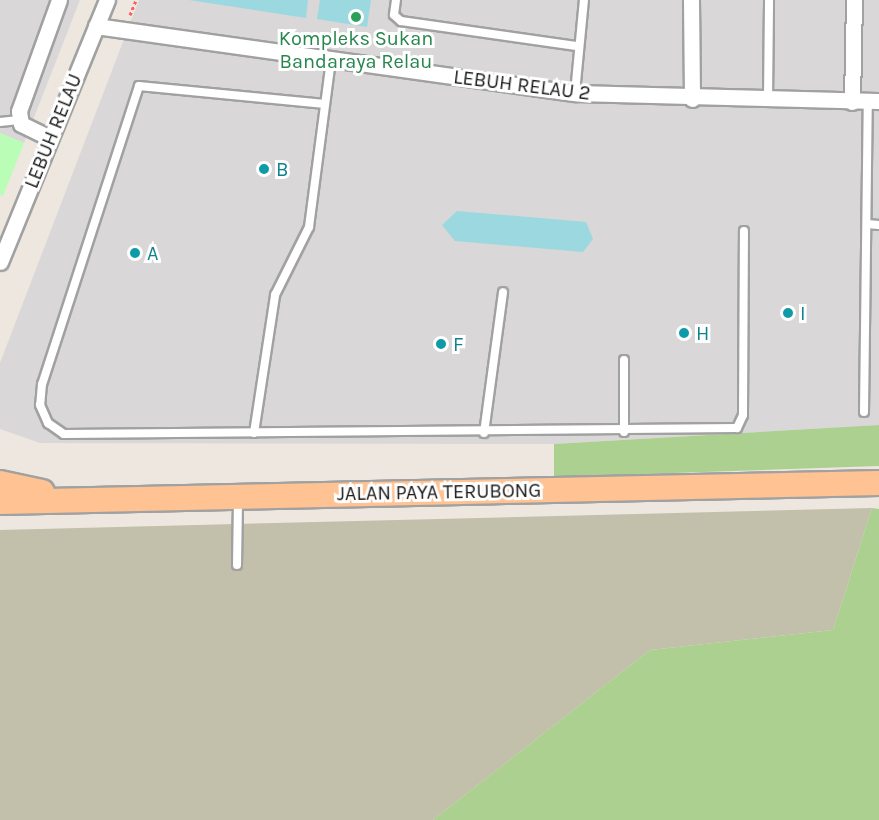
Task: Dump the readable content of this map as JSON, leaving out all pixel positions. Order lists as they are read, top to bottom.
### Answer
{
  "streets": {
    "main road": ["JALAN PAYA TERUBONG"],
    "street": ["LEBUH RELAU 2", "LEBUH RELAU"]
  },
  "crossings": [
    ["LEBUH RELAU 2", "LEBUH RELAU"]
  ],
  "places": [
    "Kompleks Sukan Bandaraya Relau",
    "B",
    "A",
    "I",
    "H",
    "F"
  ]
}
